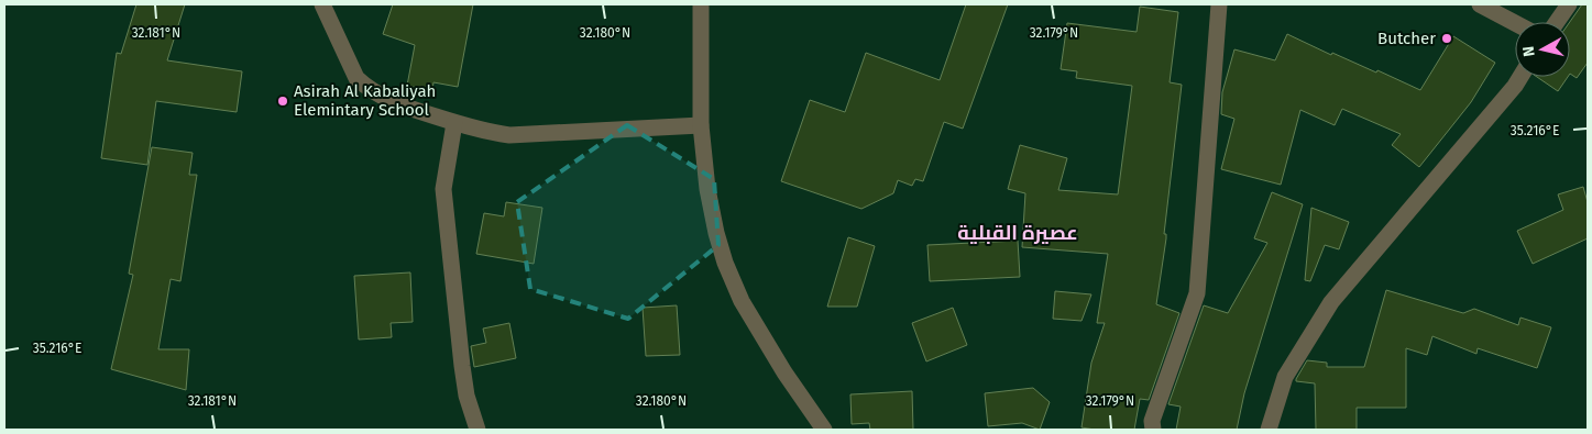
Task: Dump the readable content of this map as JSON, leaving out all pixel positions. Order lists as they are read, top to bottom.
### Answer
{
  "districts": ["عصيرة القبلية"],
  "places": ["Butcher", "Asirah Al Kabaliyah Elemintary School"],
  "north": "left",
  "coordinates": [
    "32.181°N",
    "32.180°N",
    "32.179°N",
    "35.216°E"
  ]
}
